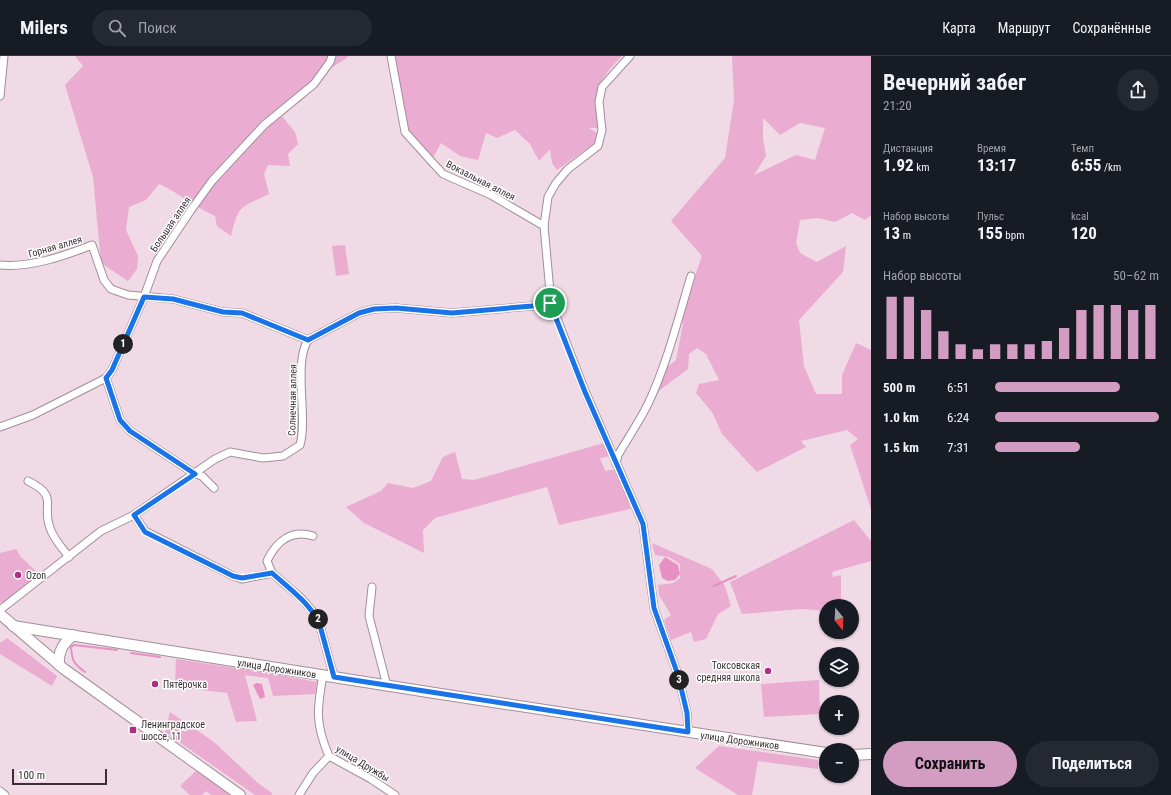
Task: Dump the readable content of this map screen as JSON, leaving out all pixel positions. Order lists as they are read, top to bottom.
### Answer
{
  "streets": {
    "main road": ["улица Дорожников"],
    "street": [
      "Вокзальная аллея",
      "Большая аллея",
      "Горная аллея",
      "Солнечная аллея",
      "улица Дружбы"
    ]
  },
  "crossings": [
    ["Большая аллея", "Горная аллея"],
    ["Горная аллея", "Солнечная аллея"],
    ["улица Дорожников", "улица Дружбы"]
  ],
  "places": {
    "other": ["Ozon", "Токсовская средняя школа", "Пятёрочка"],
    "transit": ["Ленинградское шоссе, 11"]
  },
  "scale_bar": "100 m",
  "north": "bottom",
  "page": {
    "header": "Milers",
    "search": "Поиск",
    "nav": ["Карта", "Маршрут", "Сохранённые"],
    "heading": ["Вечерний забег", "21:20"],
    "stats": [
      ["Дистанция", "1.92 km"],
      ["Время", "13:17"],
      ["Темп", "6:55 /km"],
      ["Набор высоты", "13 m"],
      ["Пульс", "155 bpm"],
      ["kcal", "120"]
    ],
    "chart": ["Набор высоты", "50–62 m"],
    "pins": ["1", "2", "3"],
    "list": [
      {
        "name": "500 m",
        "note": "6:51"
      },
      {
        "name": "1.0 km",
        "note": "6:24"
      },
      {
        "name": "1.5 km",
        "note": "7:31"
      }
    ],
    "map_buttons": ["+", "−"],
    "buttons": ["Сохранить", "Поделиться"],
    "scale": "100 m"
  }
}
